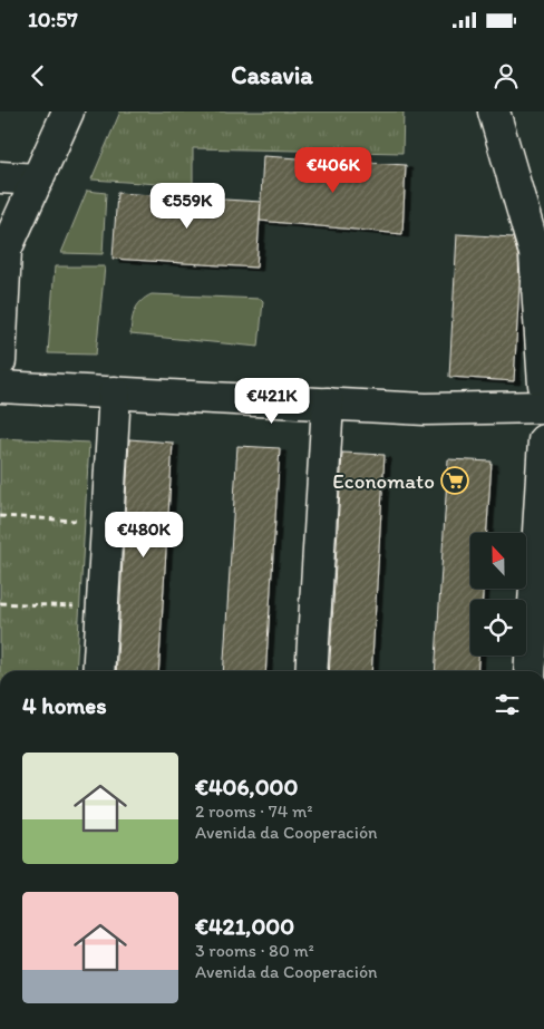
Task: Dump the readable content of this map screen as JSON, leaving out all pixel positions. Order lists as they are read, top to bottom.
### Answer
{
  "places": {
    "supermarket": ["Economato"]
  },
  "north": "top",
  "page": {
    "status": "10:57",
    "header": "Casavia",
    "price": [
      "€406K",
      "€559K",
      "€421K",
      "€480K"
    ],
    "heading": "4 homes",
    "list": [
      {
        "name": "€406,000",
        "note": "2 rooms · 74 m² · Avenida da Cooperación"
      },
      {
        "name": "€421,000",
        "note": "3 rooms · 80 m² · Avenida da Cooperación"
      }
    ]
  }
}
